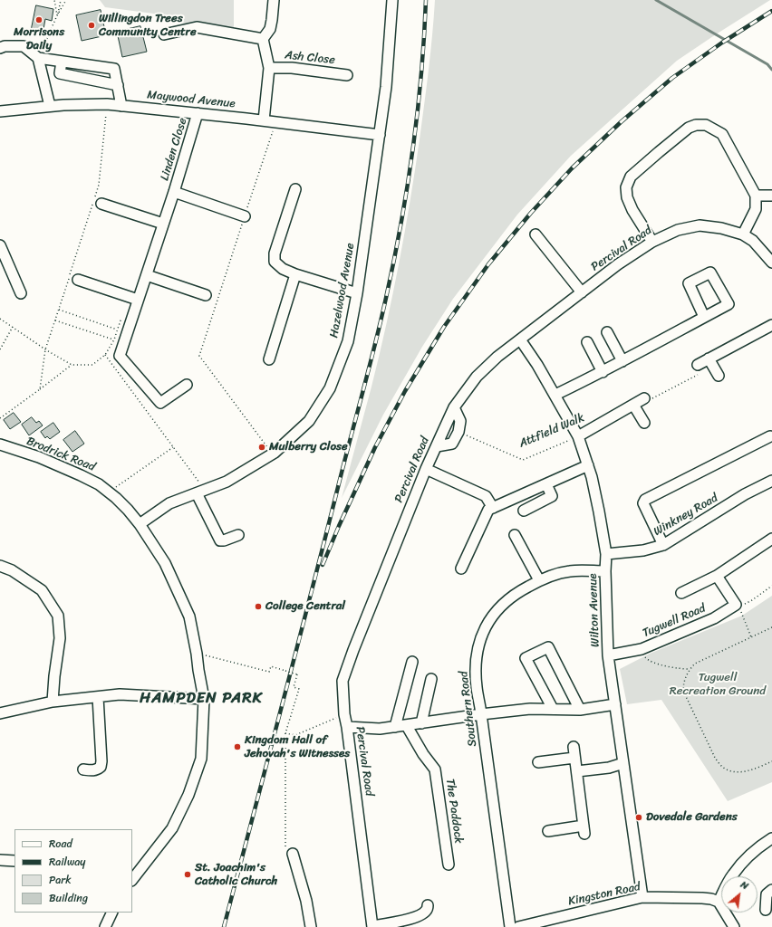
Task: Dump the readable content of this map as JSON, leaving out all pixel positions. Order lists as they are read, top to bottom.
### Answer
{
  "streets": {
    "street": [
      "Ash Close",
      "Maywood Avenue",
      "Linden Close",
      "Percival Road",
      "Hazelwood Avenue",
      "Attfield Walk",
      "Brodrick Road",
      "Winkney Road",
      "Wilton Avenue",
      "Tugwell Road",
      "Southern Road",
      "The Paddock",
      "Kingston Road"
    ]
  },
  "crossings": [
    ["Ash Close", "Maywood Avenue"],
    ["Maywood Avenue", "Linden Close"],
    ["Maywood Avenue", "Hazelwood Avenue"],
    ["Percival Road", "Wilton Avenue"],
    ["Hazelwood Avenue", "Brodrick Road"],
    ["Attfield Walk", "Wilton Avenue"],
    ["Winkney Road", "Wilton Avenue"],
    ["Wilton Avenue", "Tugwell Road"],
    ["Wilton Avenue", "Southern Road"],
    ["Wilton Avenue", "Kingston Road"]
  ],
  "districts": ["HAMPDEN PARK"],
  "parks": ["Tugwell Recreation Ground"],
  "places": [
    "Morrisons Daily",
    "Willingdon Trees Community Centre",
    "Mulberry Close",
    "College Central",
    "Kingdom Hall of Jehovah's Witnesses",
    "Dovedale Gardens",
    "St. Joachim's Catholic Church"
  ],
  "legend": [
    "Road",
    "Railway",
    "Park",
    "Building"
  ],
  "north": "top right"
}
